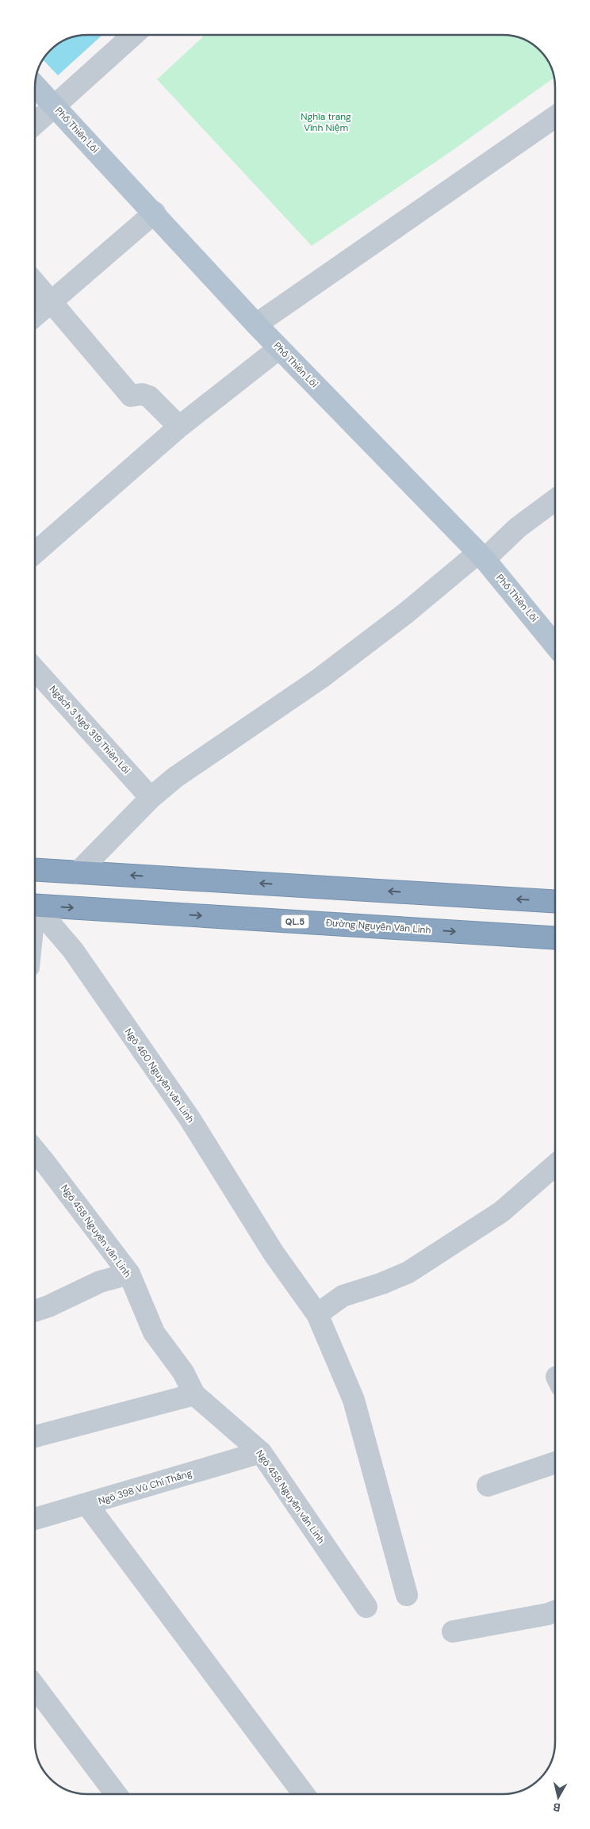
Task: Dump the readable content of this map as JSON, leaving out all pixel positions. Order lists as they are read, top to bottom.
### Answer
{
  "streets": {
    "highway": ["QL.5", "Đường Nguyễn Văn Linh"],
    "main road": ["Phố Thiên Lôi"],
    "street": [
      "Ngách 3 Ngõ 319 Thiên Lôi",
      "Ngõ 460 Nguyễn văn Linh",
      "Ngõ 458 Nguyễn văn Linh",
      "Ngõ 398 Vũ Chí Thắng"
    ]
  },
  "crossings": [
    ["Ngõ 458 Nguyễn văn Linh", "Ngõ 398 Vũ Chí Thắng"]
  ],
  "parks": ["Nghĩa trang Vĩnh Niệm"],
  "north": "bottom"
}
